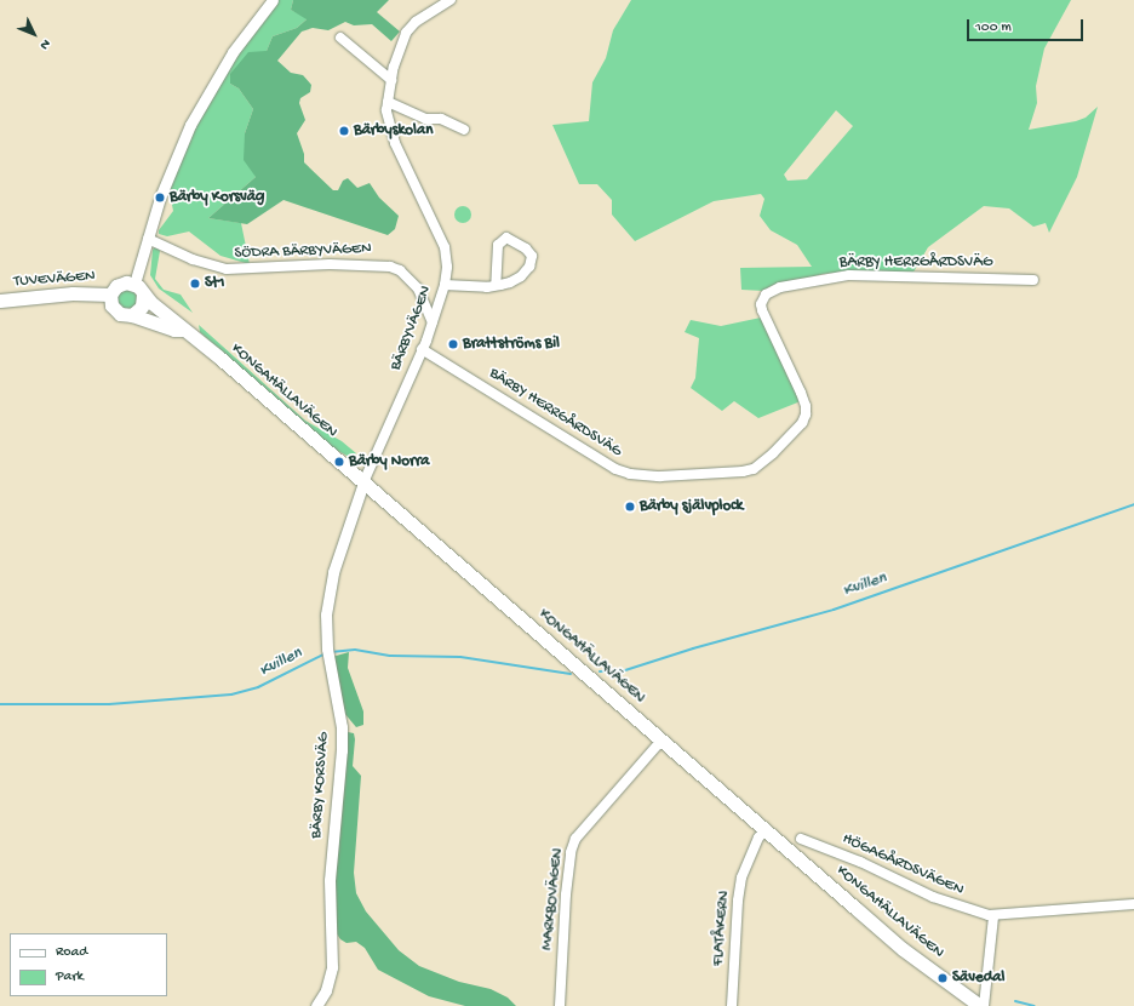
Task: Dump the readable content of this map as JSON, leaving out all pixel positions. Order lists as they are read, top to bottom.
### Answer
{
  "streets": {
    "main road": ["TUVEVÄGEN", "KONGAHÄLLAVÄGEN"],
    "street": [
      "SÖDRA BÄRBYVÄGEN",
      "BÄRBY HERRGÅRDSVÄG",
      "BÄRBYVÄGEN",
      "BÄRBY KORSVÄG",
      "HÖGAGÅRDSVÄGEN",
      "MARKBOVÄGEN",
      "FLATÅKERN"
    ]
  },
  "crossings": [
    ["SÖDRA BÄRBYVÄGEN", "BÄRBYVÄGEN"],
    ["BÄRBY HERRGÅRDSVÄG", "BÄRBYVÄGEN"],
    ["TUVEVÄGEN", "KONGAHÄLLAVÄGEN"],
    ["BÄRBYVÄGEN", "KONGAHÄLLAVÄGEN"],
    ["BÄRBYVÄGEN", "BÄRBY KORSVÄG"],
    ["KONGAHÄLLAVÄGEN", "BÄRBY KORSVÄG"],
    ["KONGAHÄLLAVÄGEN", "MARKBOVÄGEN"],
    ["KONGAHÄLLAVÄGEN", "FLATÅKERN"]
  ],
  "water": ["Kvillen"],
  "places": [
    "Bärbyskolan",
    "Bärby Korsväg",
    "St1",
    "Brattströms Bil",
    "Bärby Norra",
    "Bärby självplock",
    "Sävedal"
  ],
  "legend": ["Road", "Park"],
  "scale_bar": "100 m",
  "north": "bottom right"
}
